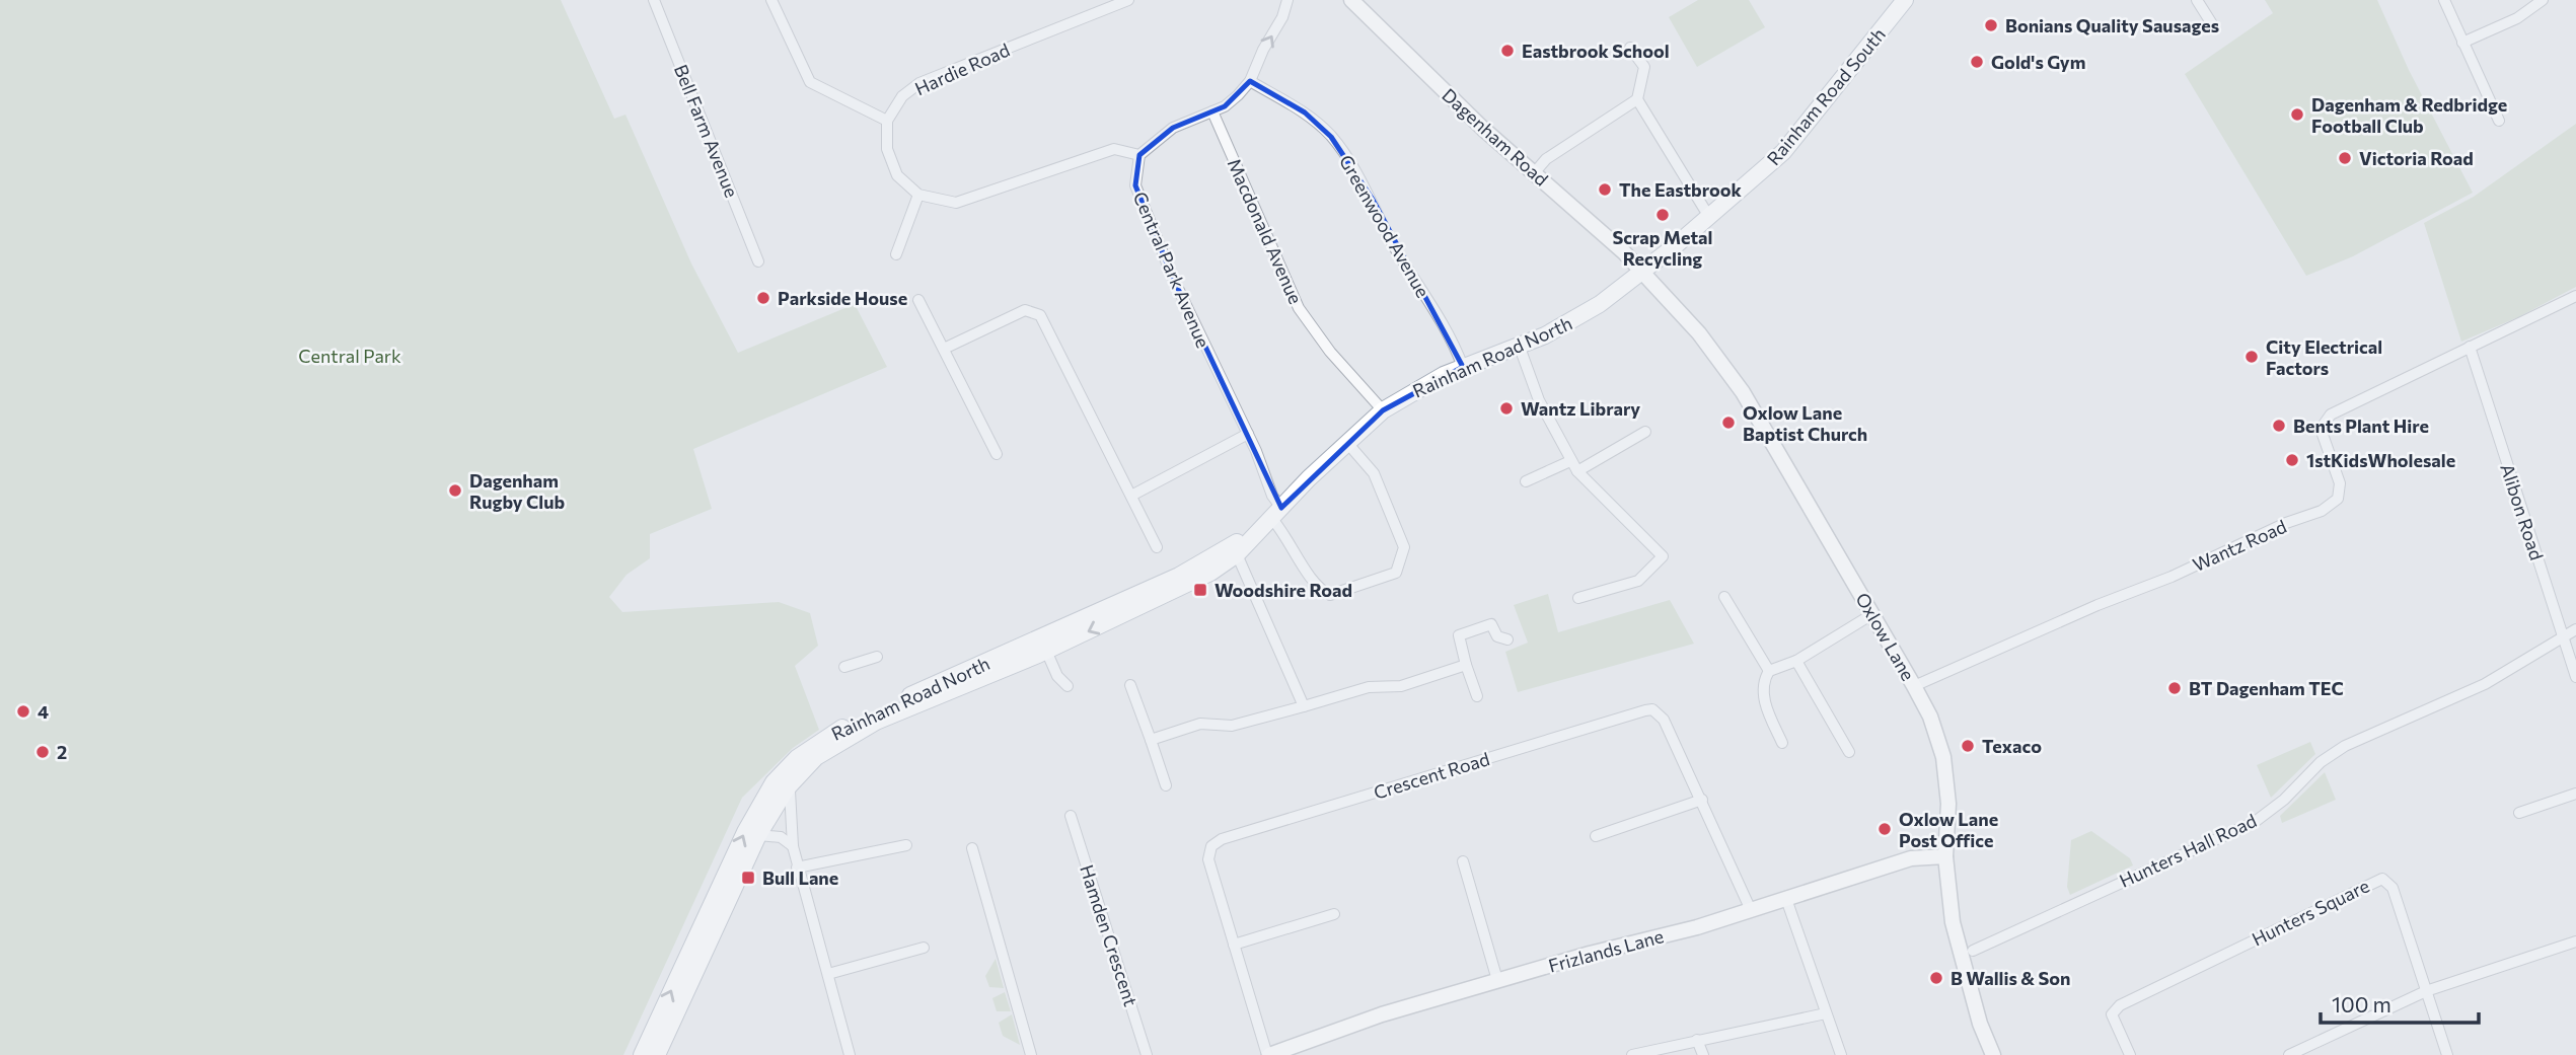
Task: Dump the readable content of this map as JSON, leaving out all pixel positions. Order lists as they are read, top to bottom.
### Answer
{
  "streets": {
    "main road": ["Rainham Road South", "Rainham Road North"],
    "street": [
      "Hardie Road",
      "Bell Farm Avenue",
      "Dagenham Road",
      "Greenwood Avenue",
      "Macdonald Avenue",
      "Central Park Avenue",
      "Alibon Road",
      "Wantz Road",
      "Oxlow Lane",
      "Crescent Road",
      "Hunters Hall Road",
      "Hunters Square",
      "Hamden Crescent",
      "Frizlands Lane"
    ]
  },
  "crossings": [
    ["Rainham Road South", "Dagenham Road"],
    ["Rainham Road South", "Rainham Road North"],
    ["Rainham Road South", "Oxlow Lane"],
    ["Dagenham Road", "Rainham Road North"],
    ["Dagenham Road", "Oxlow Lane"],
    ["Greenwood Avenue", "Rainham Road North"],
    ["Macdonald Avenue", "Rainham Road North"],
    ["Central Park Avenue", "Rainham Road North"],
    ["Rainham Road North", "Oxlow Lane"],
    ["Alibon Road", "Wantz Road"],
    ["Alibon Road", "Hunters Hall Road"],
    ["Wantz Road", "Oxlow Lane"],
    ["Oxlow Lane", "Frizlands Lane"],
    ["Crescent Road", "Frizlands Lane"]
  ],
  "parks": ["Central Park"],
  "places": {
    "other": [
      "Bonians Quality Sausages",
      "Eastbrook School",
      "Gold's Gym",
      "Dagenham & Redbridge Football Club",
      "Victoria Road",
      "The Eastbrook",
      "Scrap Metal Recycling",
      "Parkside House",
      "City Electrical Factors",
      "Wantz Library",
      "Oxlow Lane Baptist Church",
      "Bents Plant Hire",
      "1stKidsWholesale",
      "Dagenham Rugby Club",
      "BT Dagenham TEC",
      "4",
      "Texaco",
      "2",
      "Oxlow Lane Post Office",
      "B Wallis & Son"
    ],
    "transit": ["Woodshire Road", "Bull Lane"]
  },
  "scale_bar": "100 m"
}
